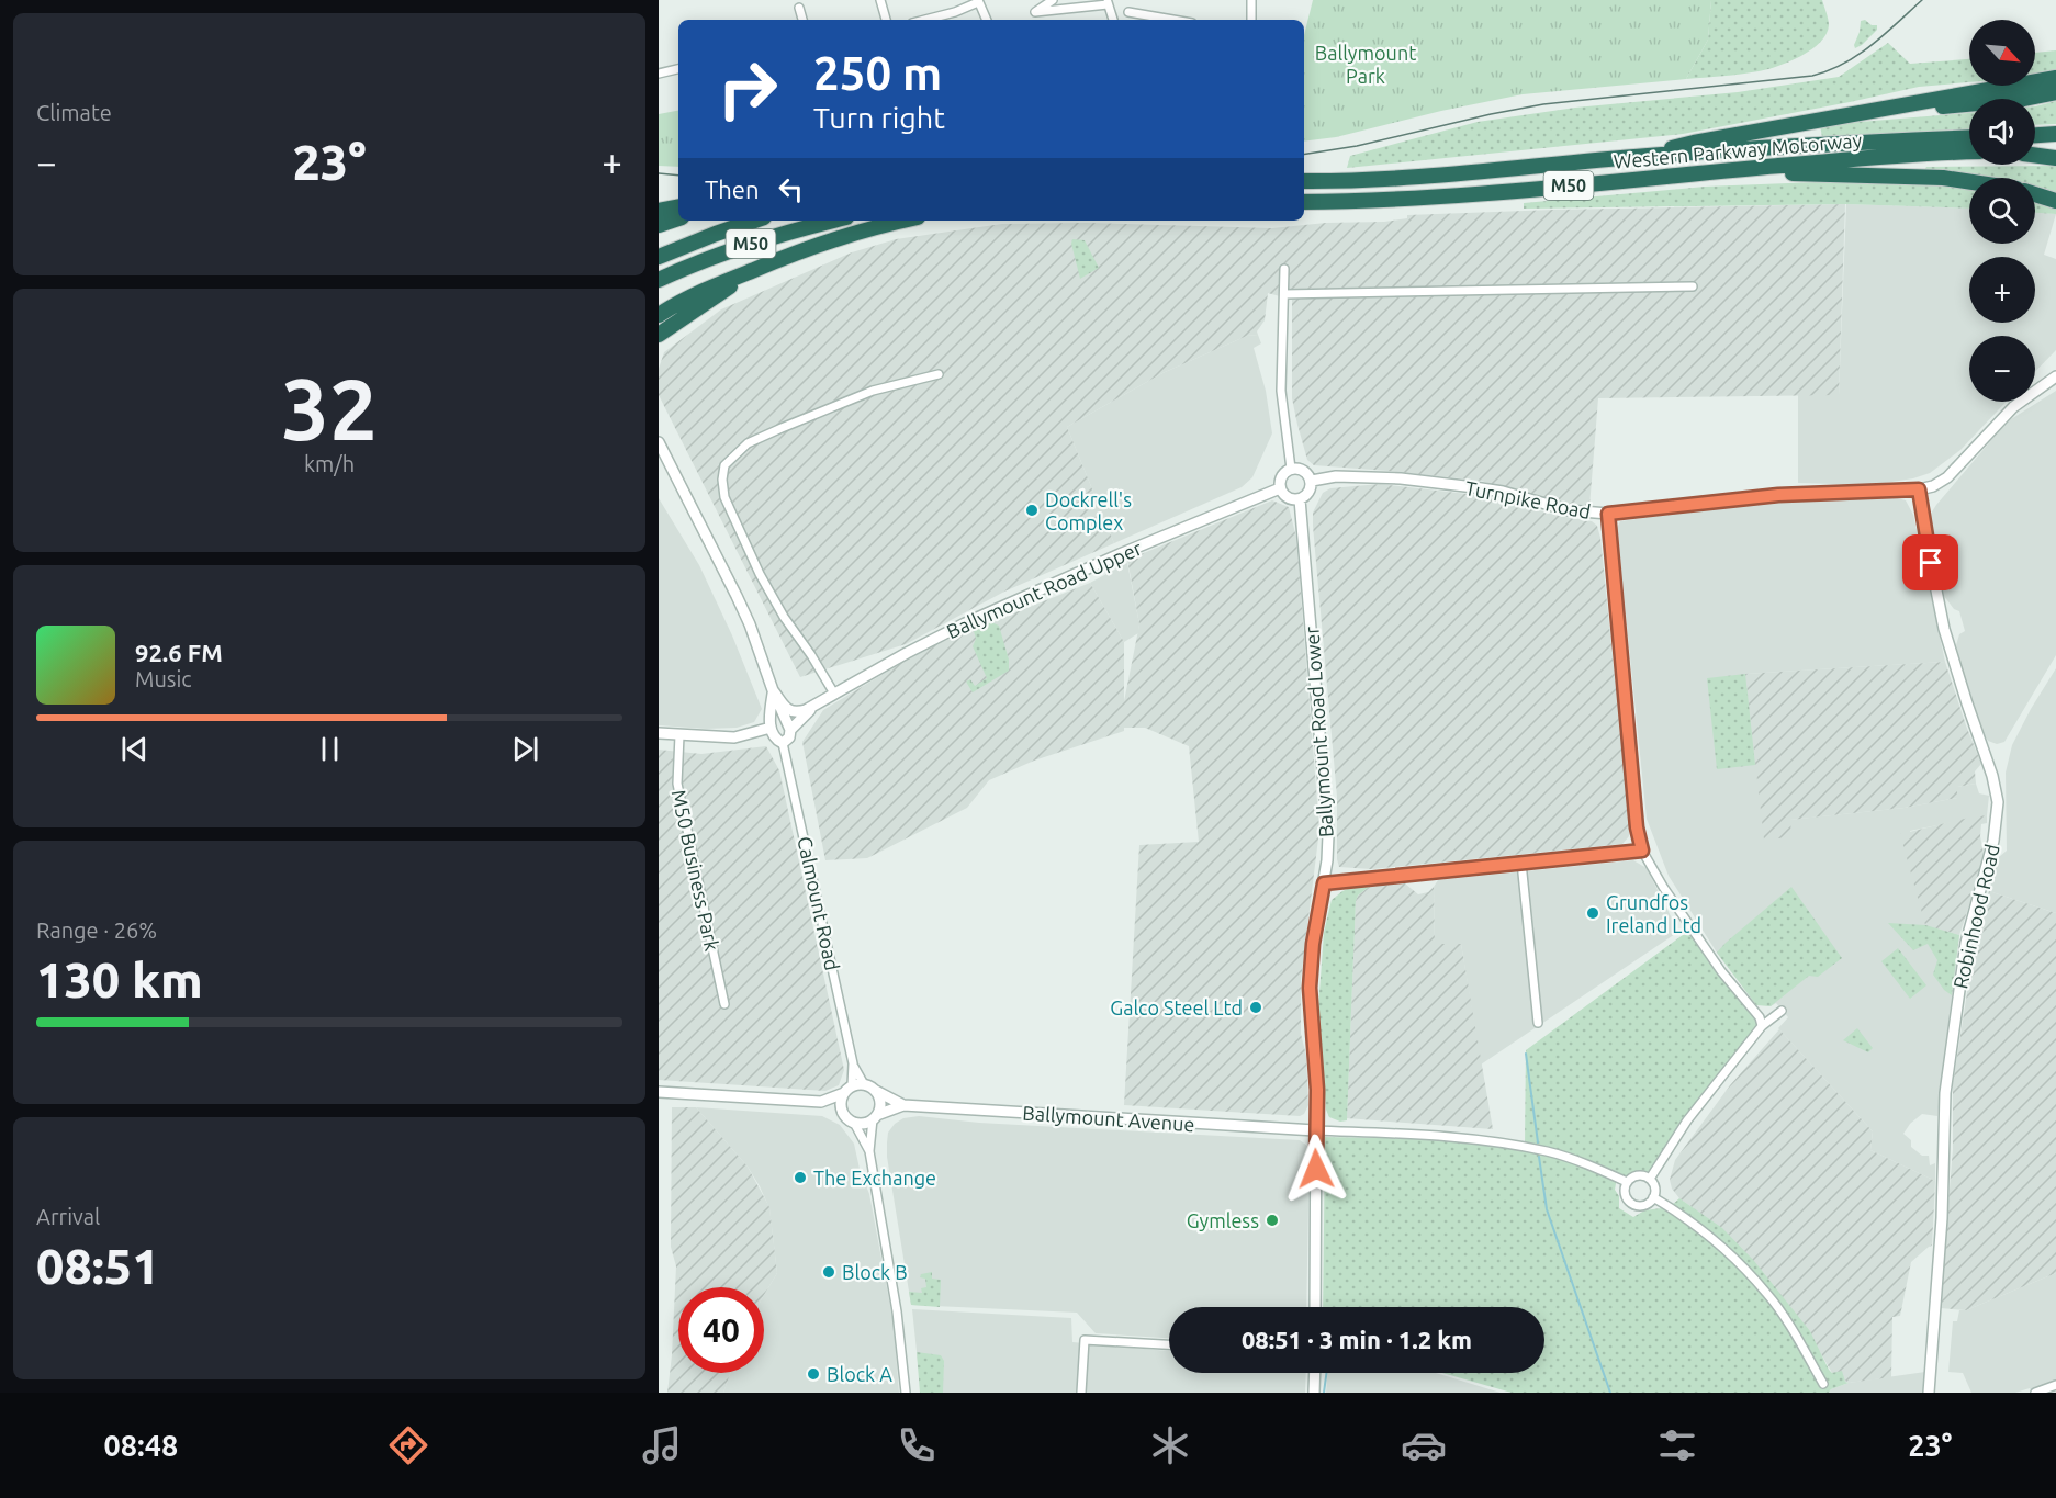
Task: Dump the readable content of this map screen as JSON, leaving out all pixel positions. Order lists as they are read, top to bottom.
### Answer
{
  "streets": {
    "highway": ["Western Parkway Motorway", "M50"],
    "street": [
      "Turnpike Road",
      "Ballymount Road Upper",
      "Ballymount Road Lower",
      "M50 Business Park",
      "Calmount Road",
      "Robinhood Road",
      "Ballymount Avenue"
    ]
  },
  "crossings": [
    ["Turnpike Road", "Ballymount Road Upper"],
    ["Turnpike Road", "Ballymount Road Lower"],
    ["Turnpike Road", "Robinhood Road"],
    ["Ballymount Road Upper", "Ballymount Road Lower"],
    ["Ballymount Road Upper", "Calmount Road"],
    ["Ballymount Road Lower", "Ballymount Avenue"],
    ["Calmount Road", "Ballymount Avenue"]
  ],
  "parks": ["Ballymount Park"],
  "places": [
    "Dockrell's Complex",
    "Grundfos Ireland Ltd",
    "Galco Steel Ltd",
    "The Exchange",
    "Gymless",
    "Block B",
    "Block A"
  ],
  "north": "bottom right",
  "page": {
    "tile": [
      "Climate",
      ["32", "km/h"],
      ["Range · 26%", "130 km"],
      ["Arrival", "08:51"]
    ],
    "map_buttons": ["+", "−"],
    "turn": ["250 m", "Turn right"],
    "heat": ["−", "23°", "+"],
    "then": "Then",
    "song": ["92.6 FM", "Music"],
    "limit": "40",
    "trip": "08:51 · 3 min · 1.2 km",
    "tabs": ["08:48", "23°"]
  }
}
